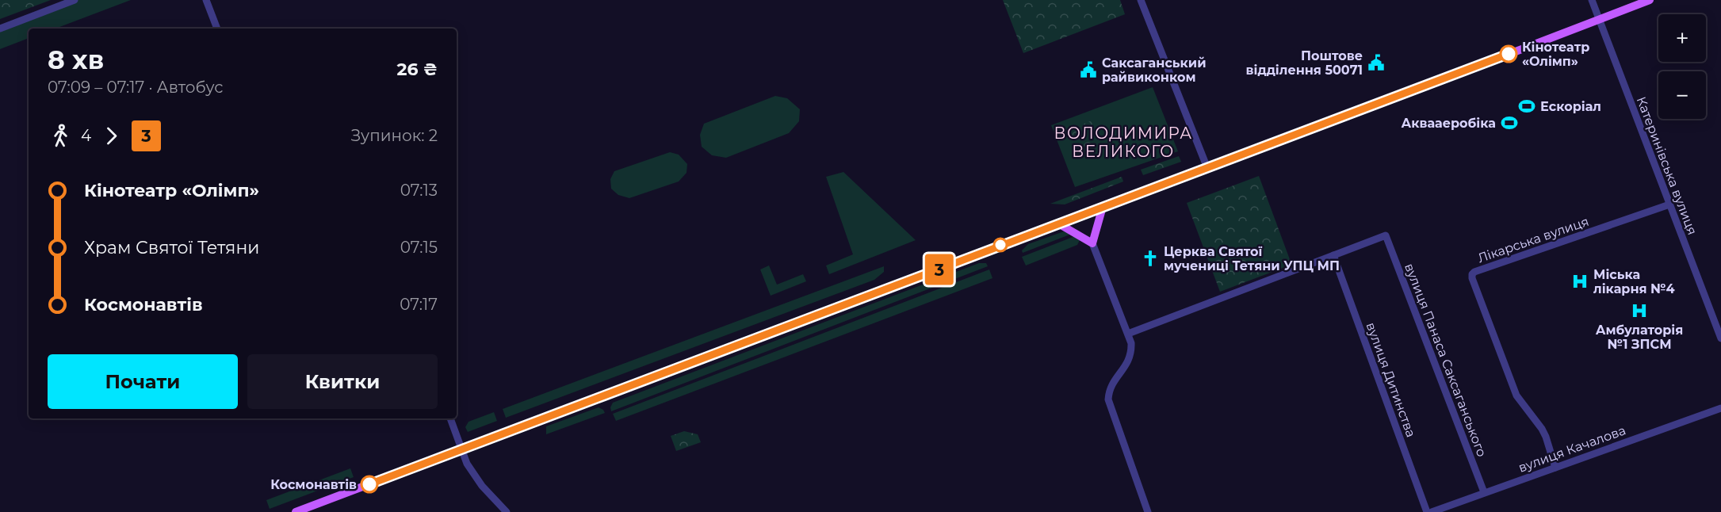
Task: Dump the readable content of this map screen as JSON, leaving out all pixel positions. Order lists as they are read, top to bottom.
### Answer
{
  "streets": {
    "street": [
      "Катеринівська вулиця",
      "Лікарська вулиця",
      "вулиця Панаса Саксаганського",
      "вулиця Дитинства",
      "вулиця Качалова"
    ]
  },
  "crossings": [
    ["Катеринівська вулиця", "Лікарська вулиця"],
    ["Лікарська вулиця", "вулиця Качалова"],
    ["вулиця Панаса Саксаганського", "вулиця Дитинства"],
    ["вулиця Панаса Саксаганського", "вулиця Качалова"]
  ],
  "districts": ["ВОЛОДИМИРА ВЕЛИКОГО"],
  "places": {
    "other": ["Кінотеатр «Олімп»", "Космонавтів"],
    "public building": ["Поштове відділення 50071", "Саксаганський райвиконком"],
    "sports": ["Ескоріал", "Аквааеробіка"],
    "church": ["Церква Святої мучениці Тетяни УПЦ МП"],
    "hospital": ["Міська лікарня №4", "Амбулаторія №1 ЗПСМ"]
  },
  "lines": ["bus line 3"],
  "page": {
    "on_map": "3",
    "map_buttons": ["+", "−"],
    "heading": ["8 хв", "07:09 – 07:17 · Автобус", "26 ₴"],
    "legs": ["4", "3", "Зупинок: 2"],
    "list": [
      {
        "name": "Кінотеатр «Олімп»",
        "value": "07:13"
      },
      {
        "name": "Храм Святої Тетяни",
        "value": "07:15"
      },
      {
        "name": "Космонавтів",
        "value": "07:17"
      }
    ],
    "buttons": ["Почати", "Квитки"]
  }
}
